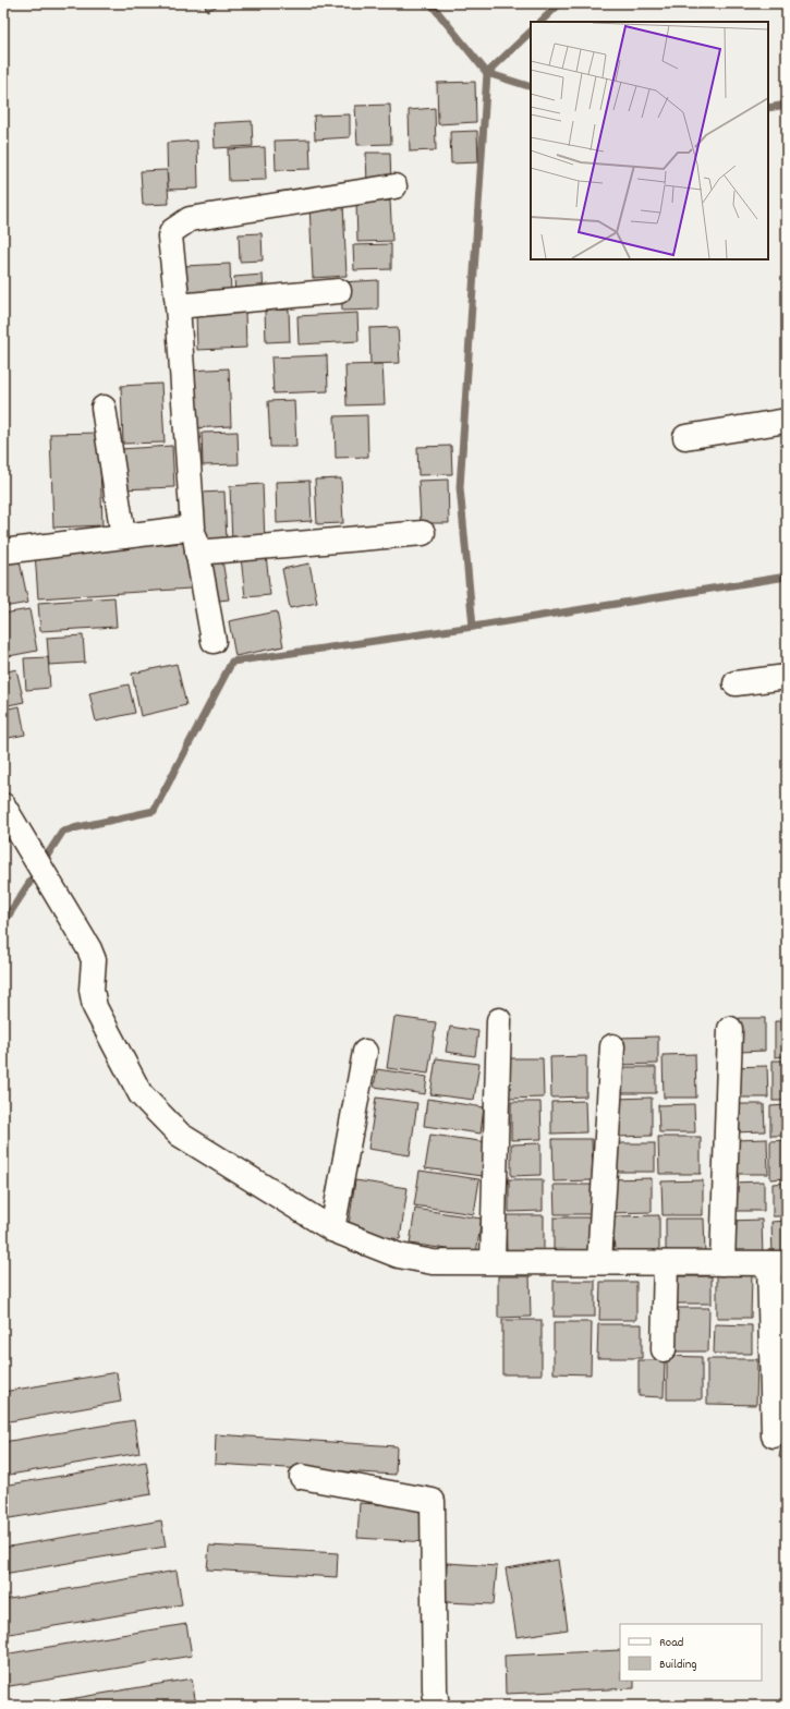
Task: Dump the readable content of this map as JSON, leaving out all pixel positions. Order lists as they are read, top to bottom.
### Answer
{
  "legend": ["Road", "Building"]
}
